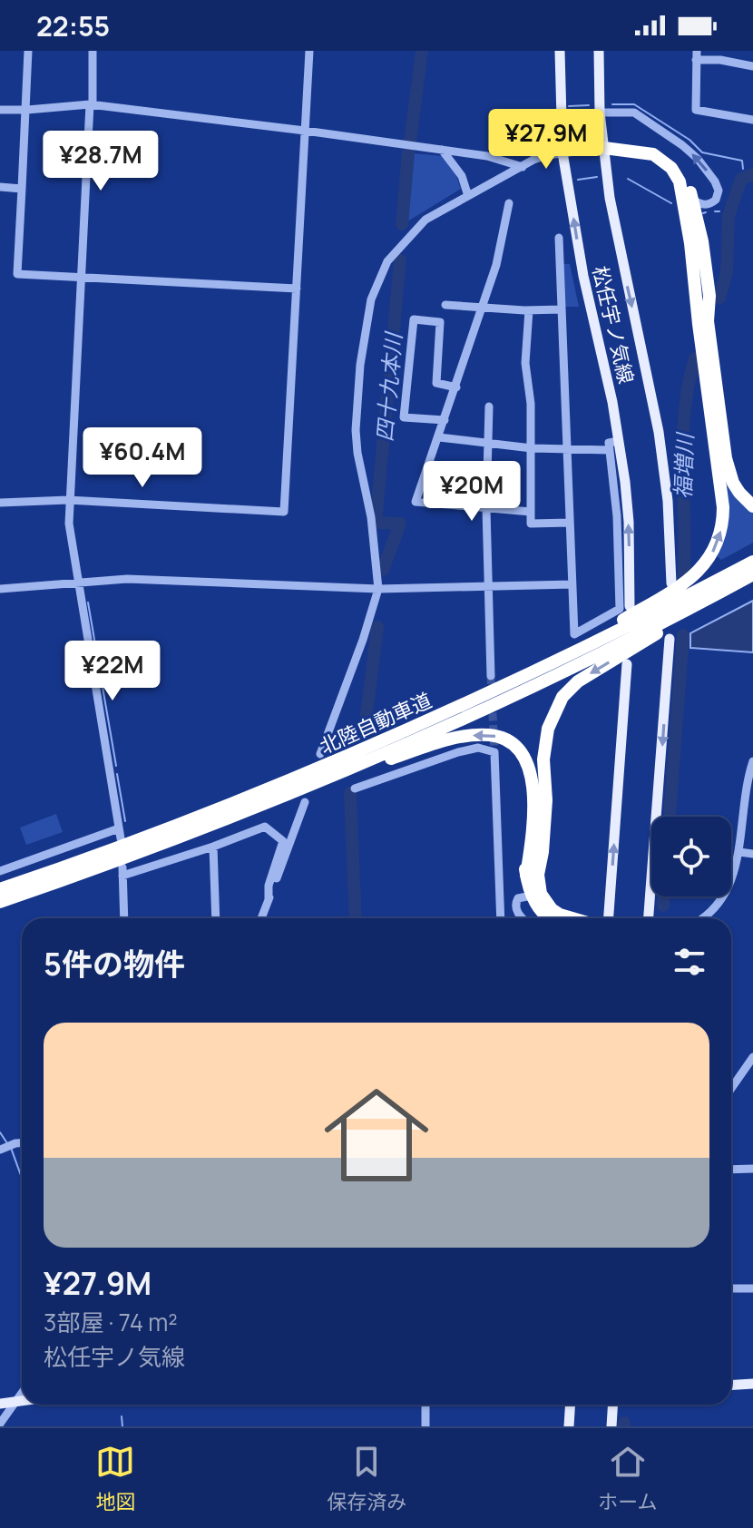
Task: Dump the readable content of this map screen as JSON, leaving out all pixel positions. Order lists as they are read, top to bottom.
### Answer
{
  "streets": {
    "highway": ["北陸自動車道"],
    "main road": ["松任宇ノ気線"]
  },
  "water": ["四十九本川", "福増川"],
  "page": {
    "status": "22:55",
    "price": [
      "¥27.9M",
      "¥28.7M",
      "¥60.4M",
      "¥20M",
      "¥22M"
    ],
    "heading": "5件の物件",
    "list": [
      {
        "name": "¥27.9M",
        "note": "3部屋 · 74 m² · 松任宇ノ気線"
      }
    ],
    "tabs": ["地図", "保存済み", "ホーム"]
  }
}
